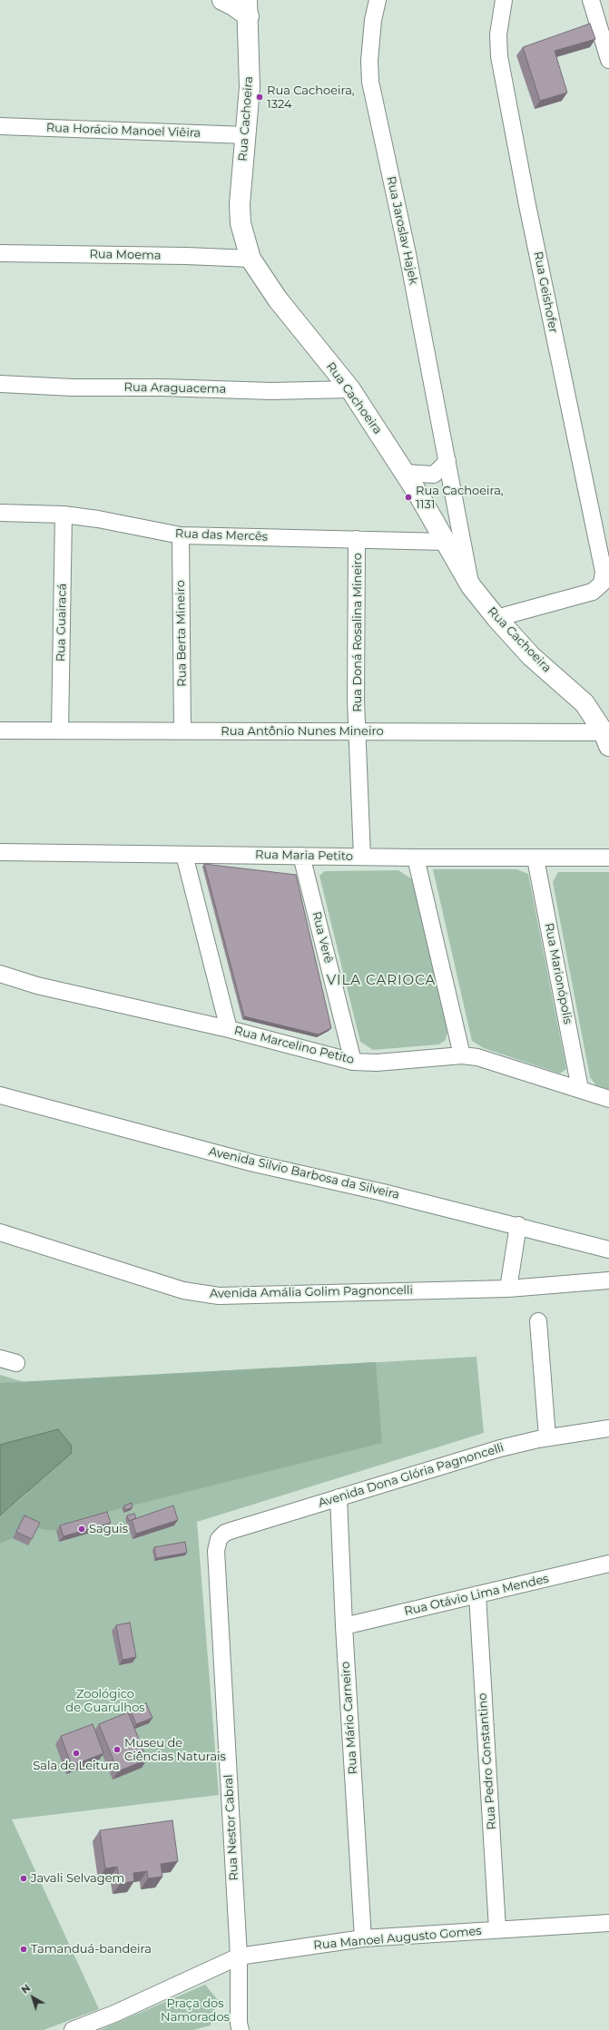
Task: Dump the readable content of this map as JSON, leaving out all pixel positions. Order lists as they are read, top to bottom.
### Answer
{
  "streets": {
    "main road": ["Rua Cachoeira"],
    "street": [
      "Rua Horácio Manoel Viêira",
      "Rua Jaroslav Hajek",
      "Rua Moema",
      "Rua Geishofer",
      "Rua Araguacema",
      "Rua das Mercês",
      "Rua Guairacá",
      "Rua Doná Rosalina Mineiro",
      "Rua Berta Mineiro",
      "Rua Antônio Nunes Mineiro",
      "Rua Maria Petito",
      "Rua Verê",
      "Rua Marionópolis",
      "Rua Marcelino Petito",
      "Avenida Silvio Barbosa da Silveira",
      "Avenida Amália Golim Pagnoncelli",
      "Avenida Dona Glória Pagnoncelli",
      "Rua Otávio Lima Mendes",
      "Rua Mário Carneiro",
      "Rua Pedro Constantino",
      "Rua Nestor Cabral",
      "Rua Manoel Augusto Gomes"
    ]
  },
  "crossings": [
    ["Rua Cachoeira", "Rua Horácio Manoel Viêira"],
    ["Rua Cachoeira", "Rua Jaroslav Hajek"],
    ["Rua Cachoeira", "Rua Moema"],
    ["Rua Cachoeira", "Rua Geishofer"],
    ["Rua Cachoeira", "Rua Araguacema"],
    ["Rua Cachoeira", "Rua das Mercês"],
    ["Rua Cachoeira", "Rua Antônio Nunes Mineiro"],
    ["Rua das Mercês", "Rua Guairacá"],
    ["Rua das Mercês", "Rua Doná Rosalina Mineiro"],
    ["Rua das Mercês", "Rua Berta Mineiro"],
    ["Rua Guairacá", "Rua Antônio Nunes Mineiro"],
    ["Rua Doná Rosalina Mineiro", "Rua Antônio Nunes Mineiro"],
    ["Rua Doná Rosalina Mineiro", "Rua Maria Petito"],
    ["Rua Berta Mineiro", "Rua Antônio Nunes Mineiro"],
    ["Rua Maria Petito", "Rua Verê"],
    ["Rua Maria Petito", "Rua Marionópolis"],
    ["Rua Verê", "Rua Marcelino Petito"],
    ["Rua Marionópolis", "Rua Marcelino Petito"],
    ["Avenida Dona Glória Pagnoncelli", "Rua Mário Carneiro"],
    ["Avenida Dona Glória Pagnoncelli", "Rua Nestor Cabral"],
    ["Rua Otávio Lima Mendes", "Rua Mário Carneiro"],
    ["Rua Otávio Lima Mendes", "Rua Pedro Constantino"],
    ["Rua Mário Carneiro", "Rua Manoel Augusto Gomes"],
    ["Rua Pedro Constantino", "Rua Manoel Augusto Gomes"],
    ["Rua Nestor Cabral", "Rua Manoel Augusto Gomes"]
  ],
  "districts": ["VILA CARIOCA"],
  "parks": ["Zoológico de Guarulhos", "Praça dos Namorados"],
  "places": [
    "Rua Cachoeira, 1324",
    "Rua Cachoeira, 1131",
    "Saguis",
    "Museu de Ciências Naturais",
    "Sala de Leitura",
    "Javali Selvagem",
    "Tamanduá-bandeira"
  ],
  "north": "top left"
}
